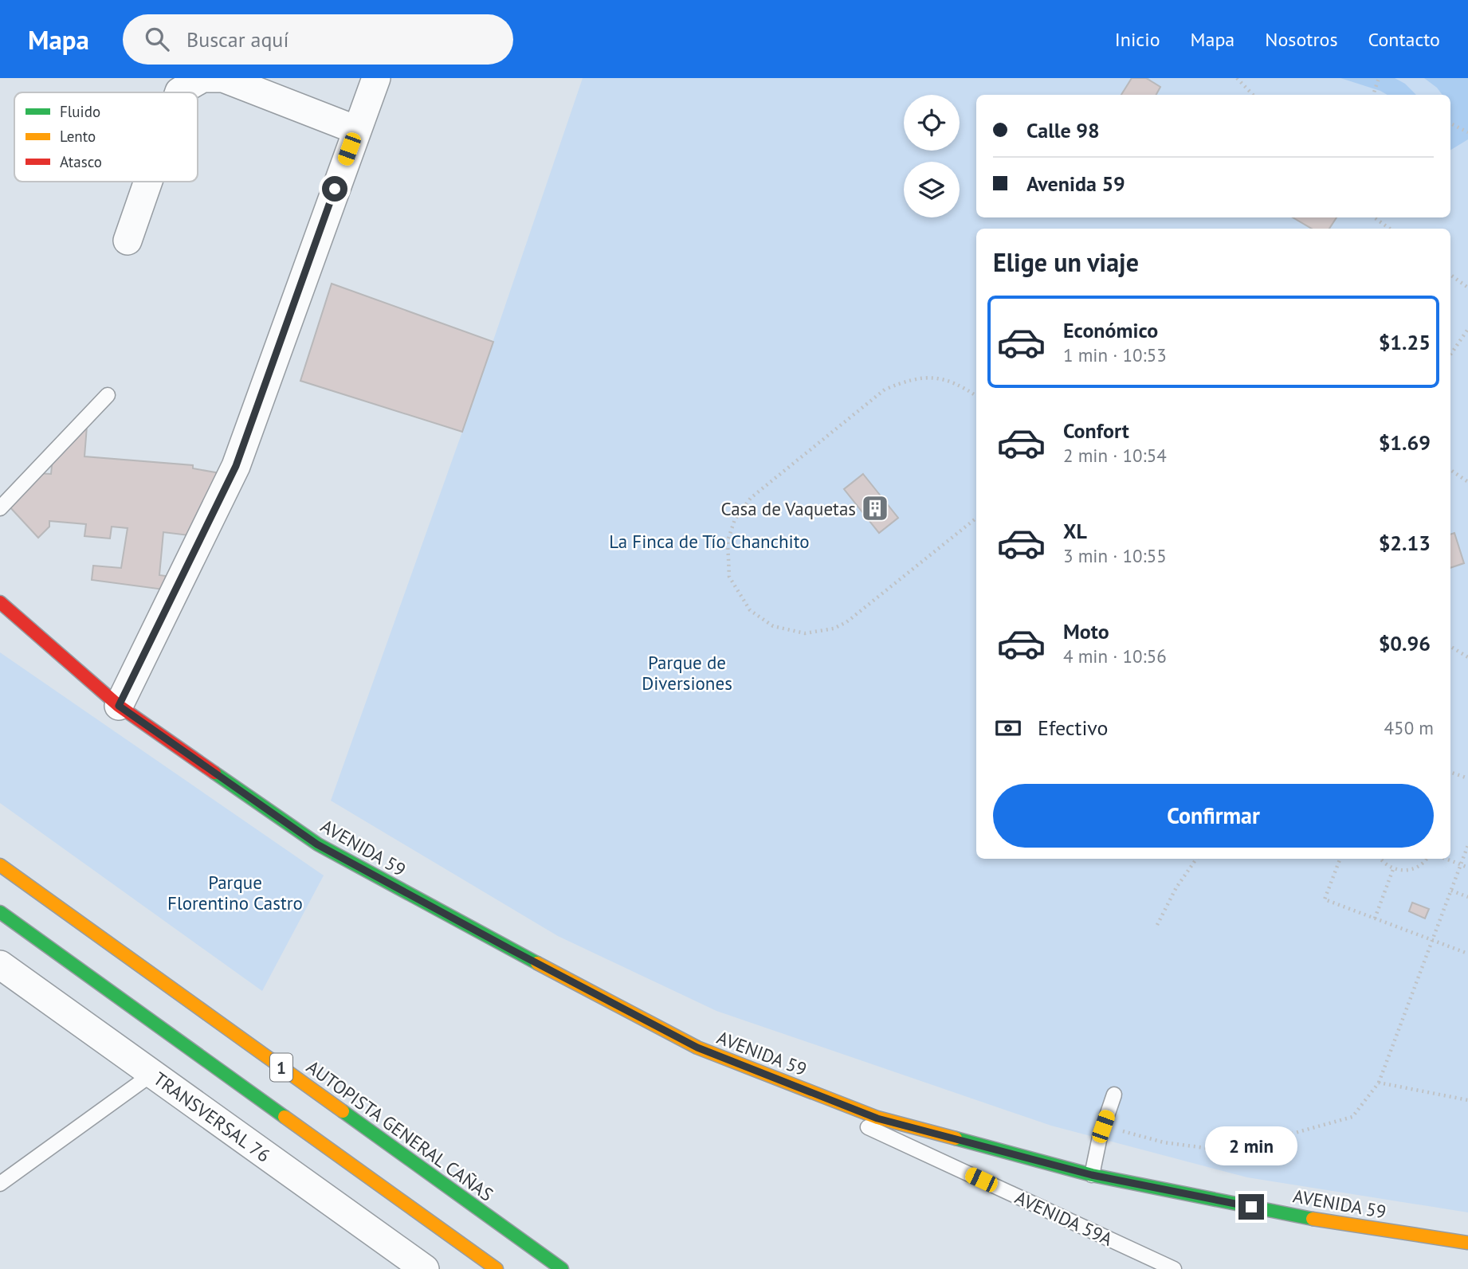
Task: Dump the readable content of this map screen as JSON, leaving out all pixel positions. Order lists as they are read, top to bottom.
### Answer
{
  "streets": {
    "main road": ["AVENIDA 59", "1", "AUTOPISTA GENERAL CAÑAS"],
    "street": ["TRANSVERSAL 76"],
    "lane": ["AVENIDA 59A"]
  },
  "crossings": [
    ["AVENIDA 59", "AVENIDA 59A"]
  ],
  "parks": ["La Finca de Tío Chanchito", "Parque de Diversiones", "Parque Florentino Castro"],
  "places": {
    "building": ["Casa de Vaquetas"]
  },
  "legend": ["Fluido", "Lento", "Atasco"],
  "page": {
    "header": "Mapa",
    "search": "Buscar aquí",
    "nav": [
      "Inicio",
      "Mapa",
      "Nosotros",
      "Contacto"
    ],
    "banner": ["Calle 98", "Avenida 59"],
    "heading": "Elige un viaje",
    "list": [
      {
        "name": "Económico",
        "note": "1 min · 10:53",
        "value": "$1.25"
      },
      {
        "name": "Confort",
        "note": "2 min · 10:54",
        "value": "$1.69"
      },
      {
        "name": "XL",
        "note": "3 min · 10:55",
        "value": "$2.13"
      },
      {
        "name": "Moto",
        "note": "4 min · 10:56",
        "value": "$0.96"
      }
    ],
    "pay": ["Efectivo", "450 m"],
    "buttons": "Confirmar",
    "bubble": "2 min"
  }
}
